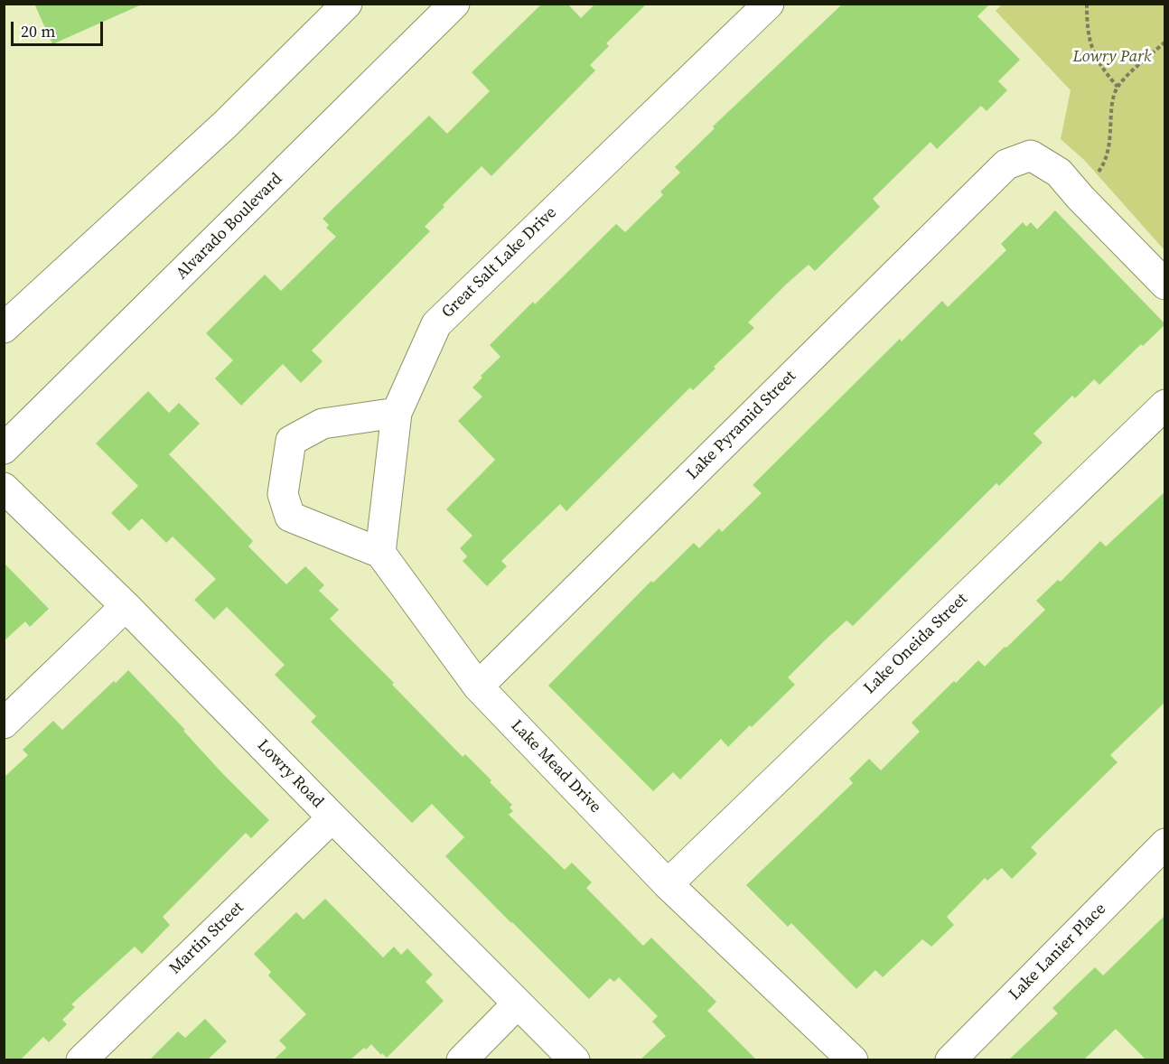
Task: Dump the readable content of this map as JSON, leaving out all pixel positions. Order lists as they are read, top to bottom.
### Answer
{
  "streets": {
    "street": [
      "Alvarado Boulevard",
      "Great Salt Lake Drive",
      "Lake Pyramid Street",
      "Lake Oneida Street",
      "Lake Mead Drive",
      "Lowry Road",
      "Martin Street",
      "Lake Lanier Place"
    ]
  },
  "crossings": [
    ["Lake Pyramid Street", "Lake Mead Drive"],
    ["Lake Oneida Street", "Lake Mead Drive"],
    ["Lowry Road", "Martin Street"]
  ],
  "parks": ["Lowry Park"],
  "scale_bar": "20 m"
}
